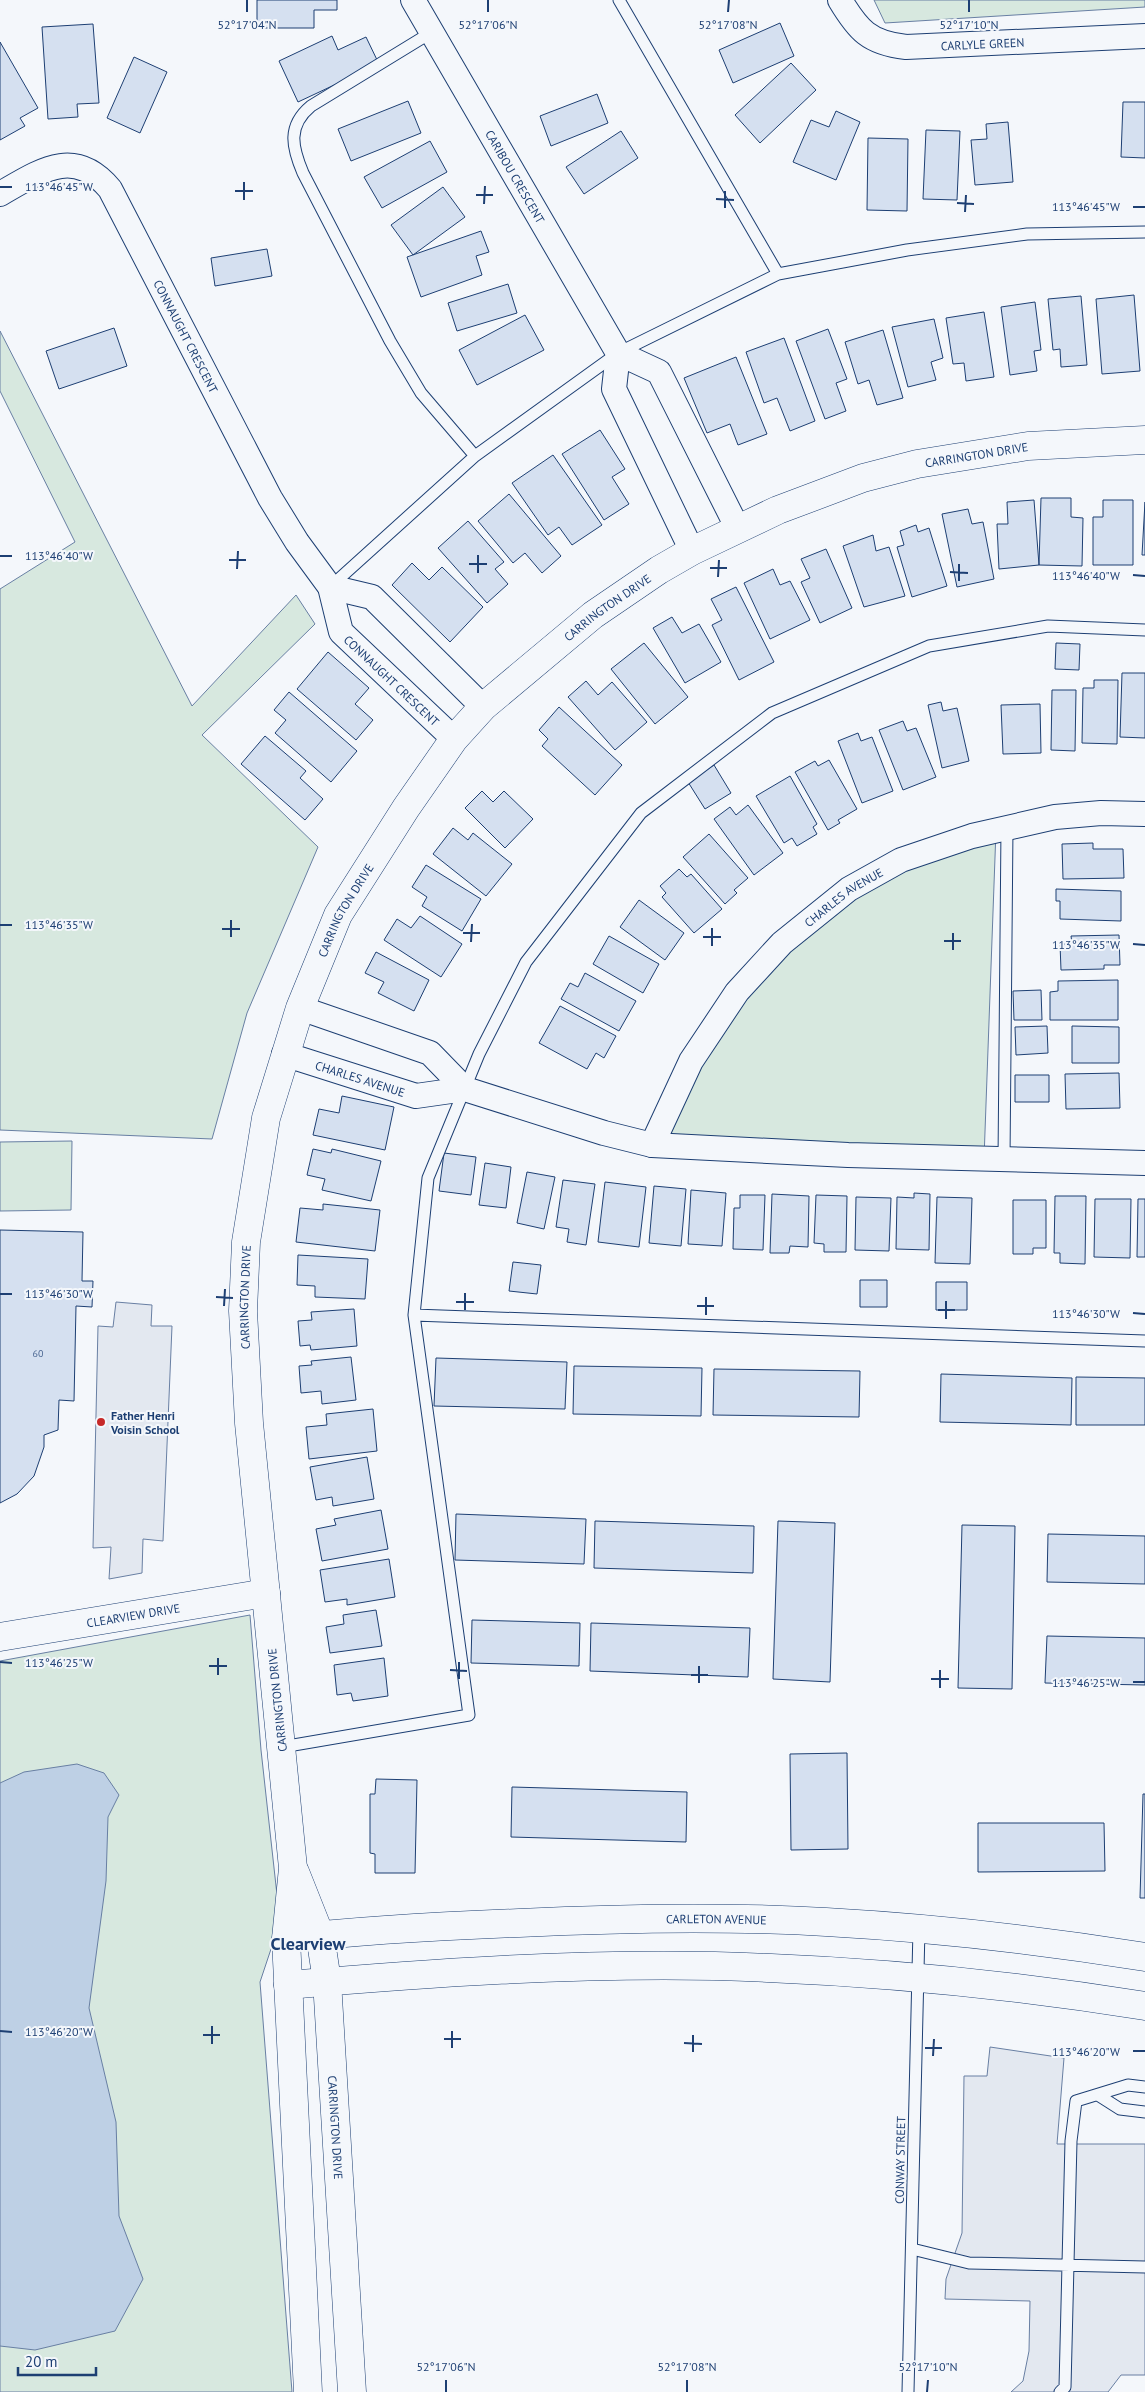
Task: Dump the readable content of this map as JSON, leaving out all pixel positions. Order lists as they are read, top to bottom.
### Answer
{
  "streets": {
    "street": [
      "CARLYLE GREEN",
      "CARIBOU CRESCENT",
      "CONNAUGHT CRESCENT",
      "CARRINGTON DRIVE",
      "CHARLES AVENUE",
      "CLEARVIEW DRIVE",
      "CARLETON AVENUE"
    ],
    "lane": ["CONWAY STREET"]
  },
  "crossings": [
    ["CONNAUGHT CRESCENT", "CARRINGTON DRIVE"],
    ["CARRINGTON DRIVE", "CHARLES AVENUE"],
    ["CARRINGTON DRIVE", "CLEARVIEW DRIVE"],
    ["CARRINGTON DRIVE", "CARLETON AVENUE"],
    ["CARLETON AVENUE", "CONWAY STREET"]
  ],
  "districts": ["Clearview"],
  "places": ["Father Henri Voisin School"],
  "house_numbers": ["60"],
  "scale_bar": "20 m",
  "coordinates": [
    "52°17'04\"N",
    "52°17'06\"N",
    "52°17'08\"N",
    "52°17'10\"N",
    "113°46'45\"W",
    "113°46'40\"W",
    "113°46'35\"W",
    "113°46'30\"W",
    "113°46'25\"W",
    "113°46'20\"W"
  ]
}
